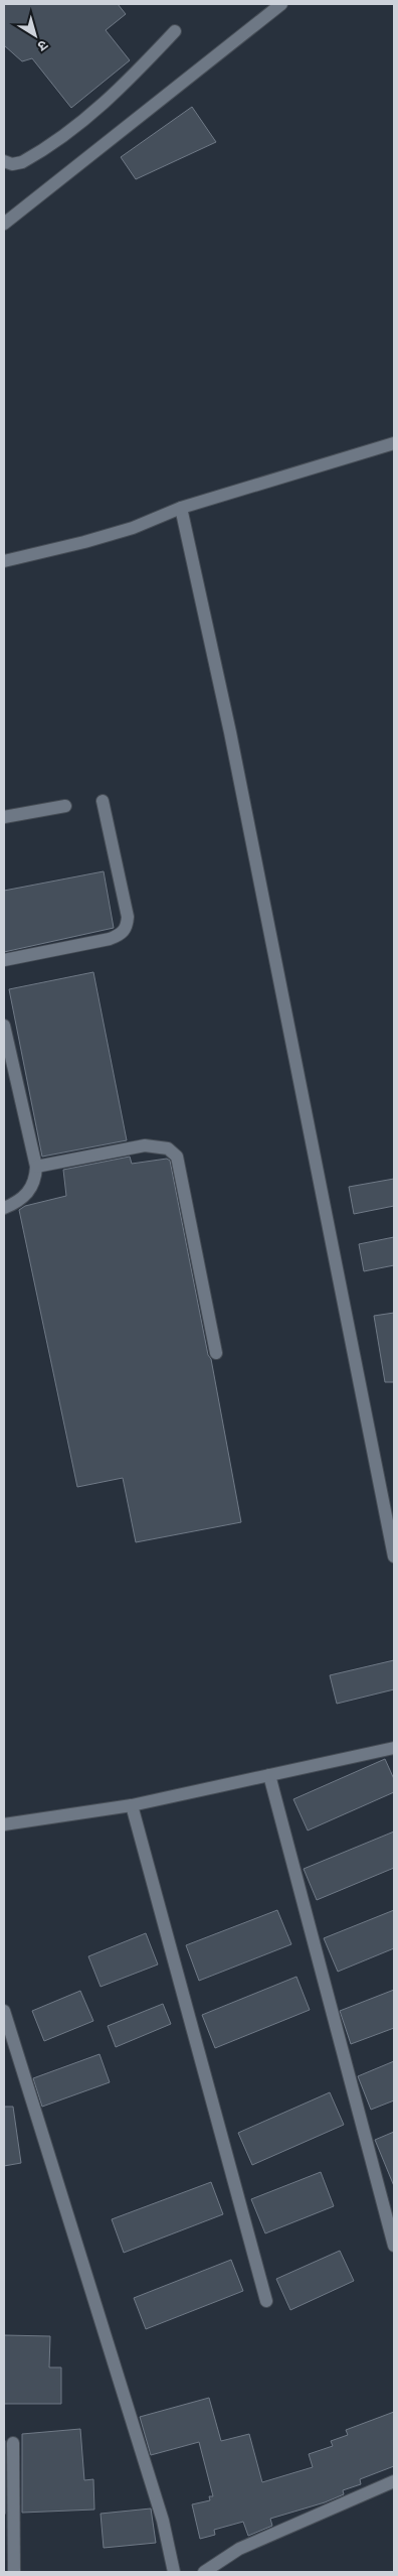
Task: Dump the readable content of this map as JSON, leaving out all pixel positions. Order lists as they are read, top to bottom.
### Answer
{
  "north": "bottom right"
}
